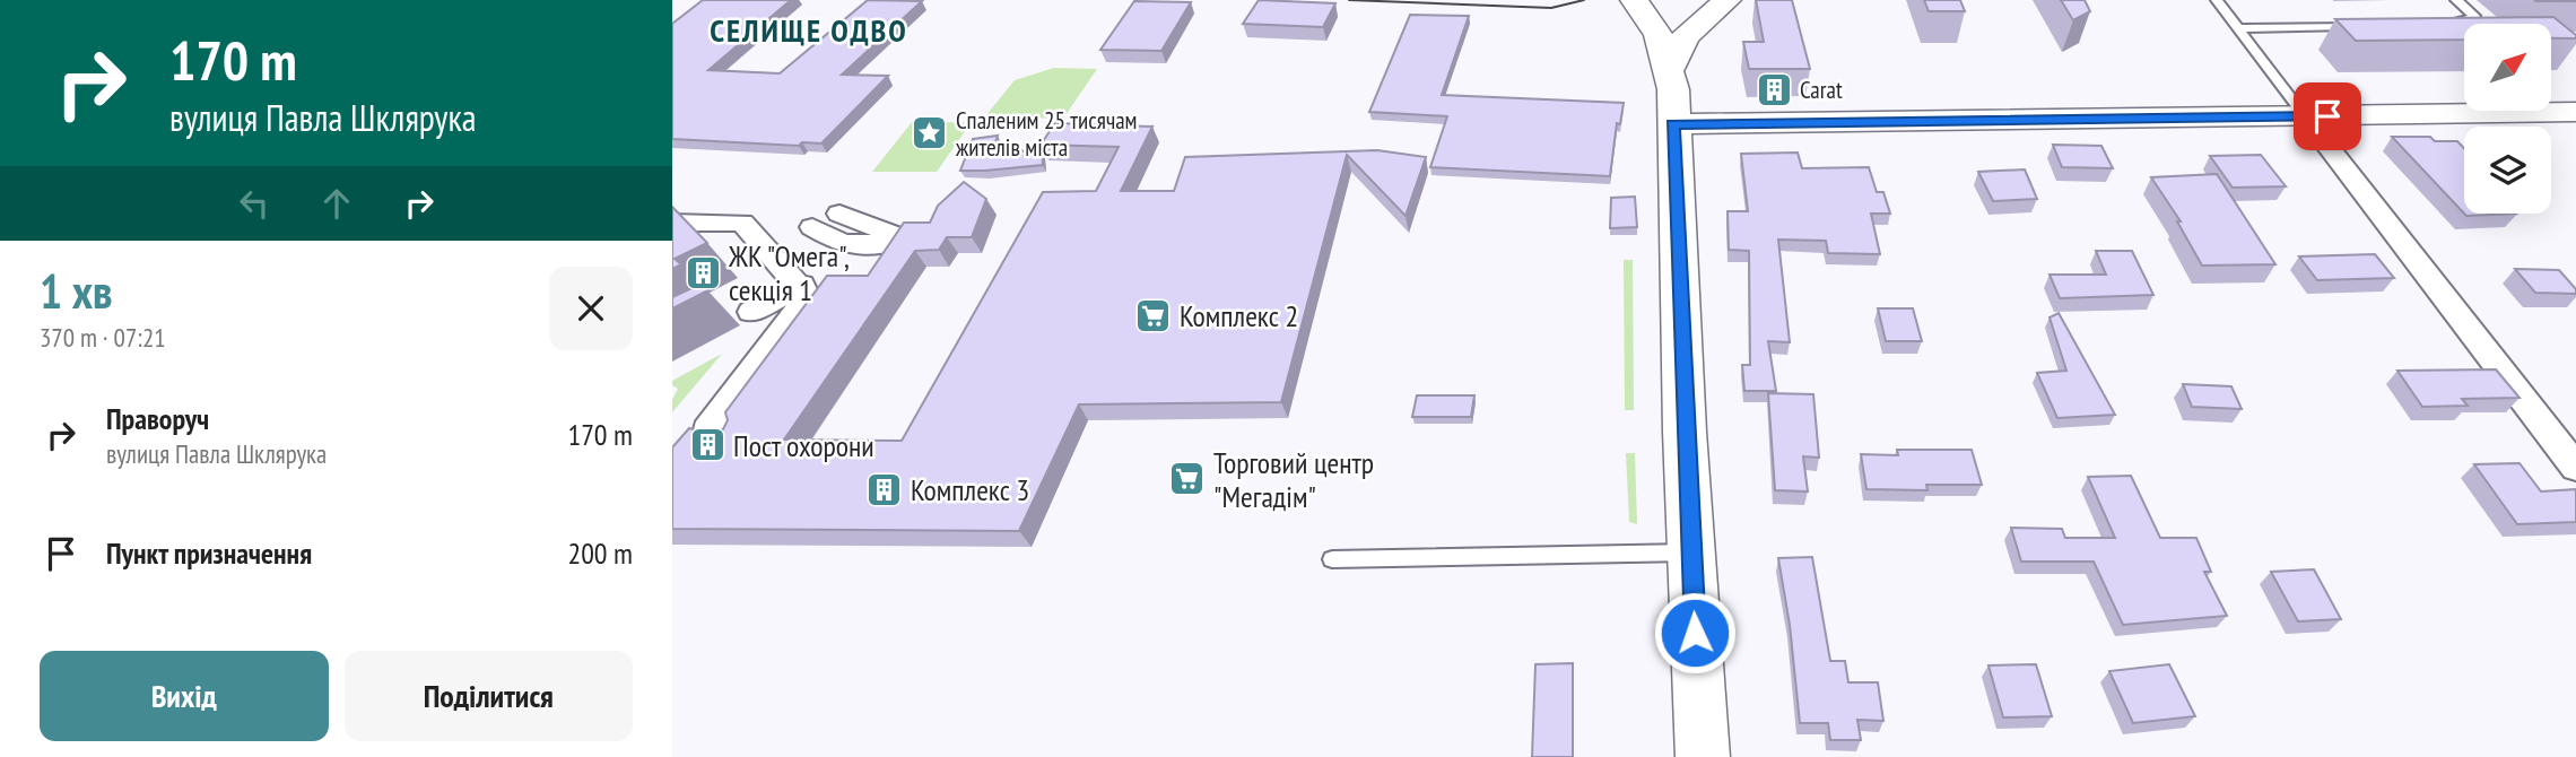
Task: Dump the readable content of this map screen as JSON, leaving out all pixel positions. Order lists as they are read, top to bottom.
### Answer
{
  "districts": ["СЕЛИЩЕ ОДВО"],
  "places": {
    "building": [
      "Carat",
      "ЖК \"Омега\", секція 1",
      "Пост охорони",
      "Комплекс 3"
    ],
    "place": ["Спаленим 25 тисячам жителів міста"],
    "supermarket": ["Комплекс 2", "Торговий центр \"Мегадім\""]
  },
  "north": "top right",
  "page": {
    "turn": ["170 m", "вулиця Павла Шклярука"],
    "heading": ["1 хв", "370 m · 07:21"],
    "list": [
      {
        "name": "Праворуч",
        "note": "вулиця Павла Шклярука",
        "value": "170 m"
      },
      {
        "name": "Пункт призначення",
        "value": "200 m"
      }
    ],
    "buttons": ["Вихід", "Поділитися"]
  }
}
